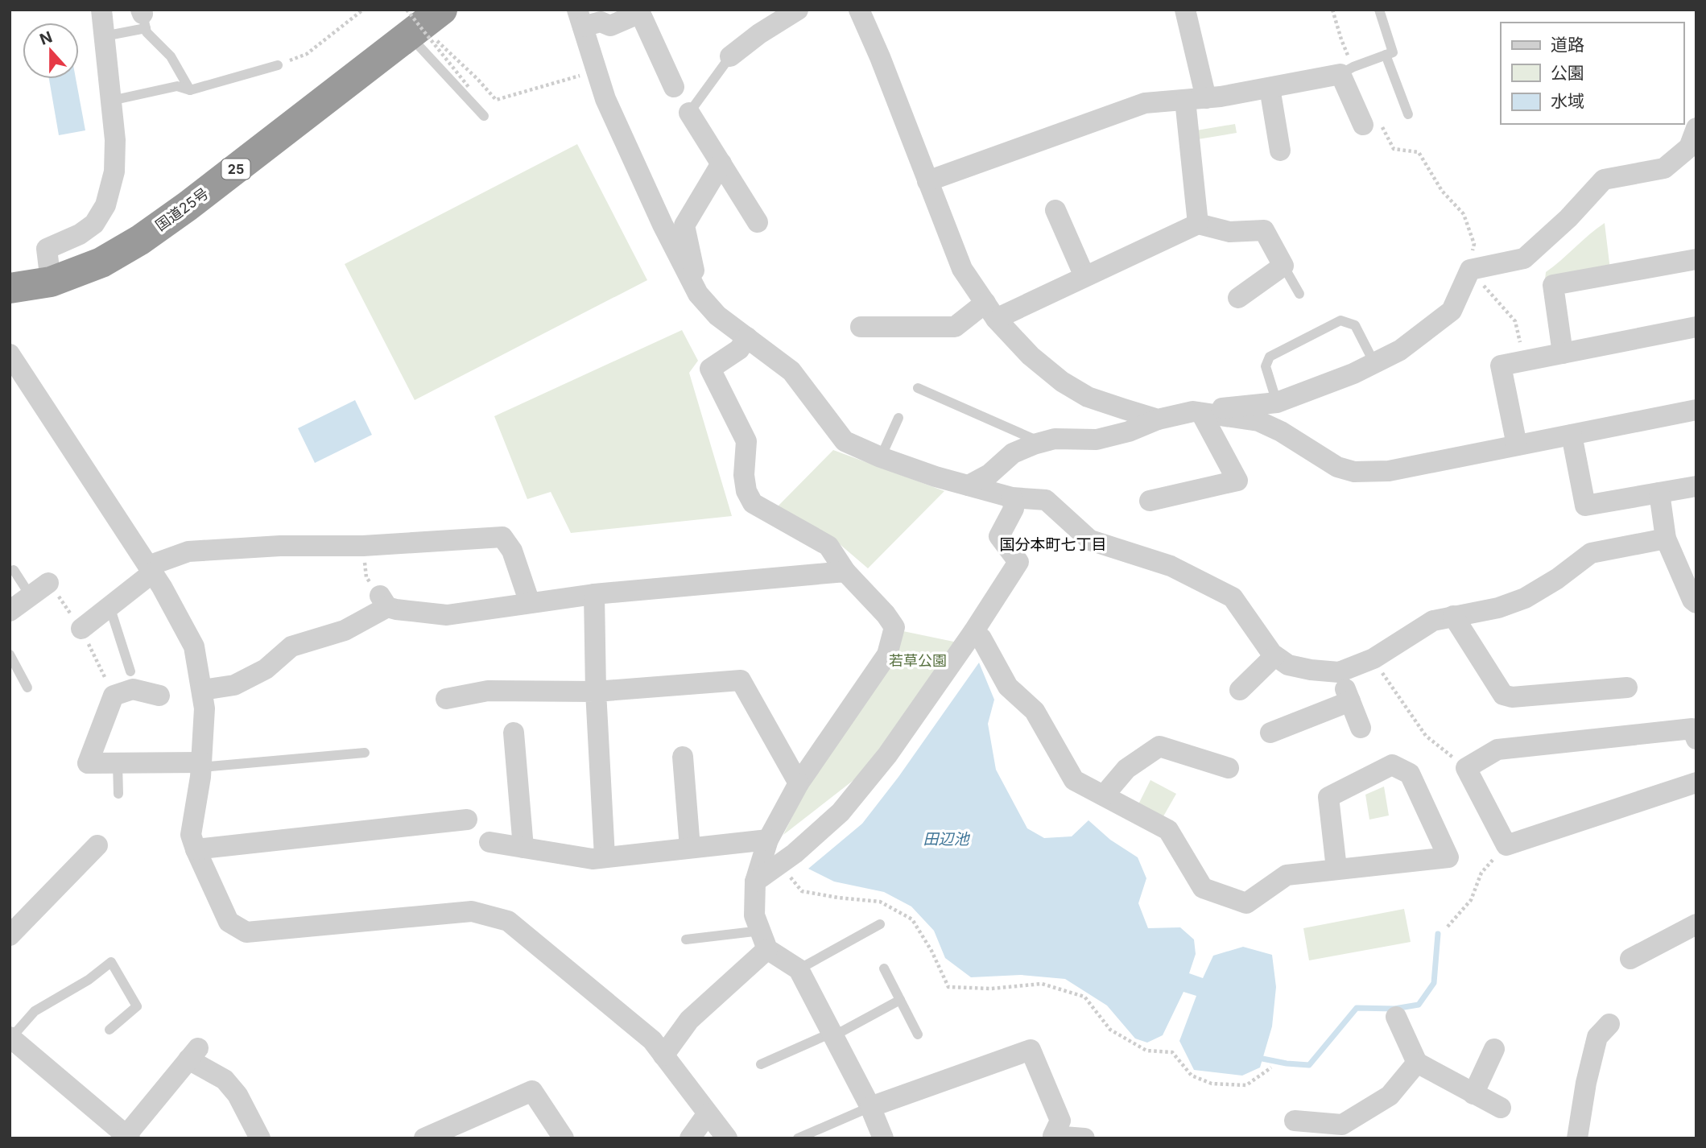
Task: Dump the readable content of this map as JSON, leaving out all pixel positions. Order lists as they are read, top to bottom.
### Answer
{
  "streets": {
    "highway": ["25", "国道25号"]
  },
  "districts": ["国分本町七丁目"],
  "water": ["田辺池"],
  "parks": ["若草公園"],
  "legend": ["道路", "公園", "水域"],
  "north": "top"
}
